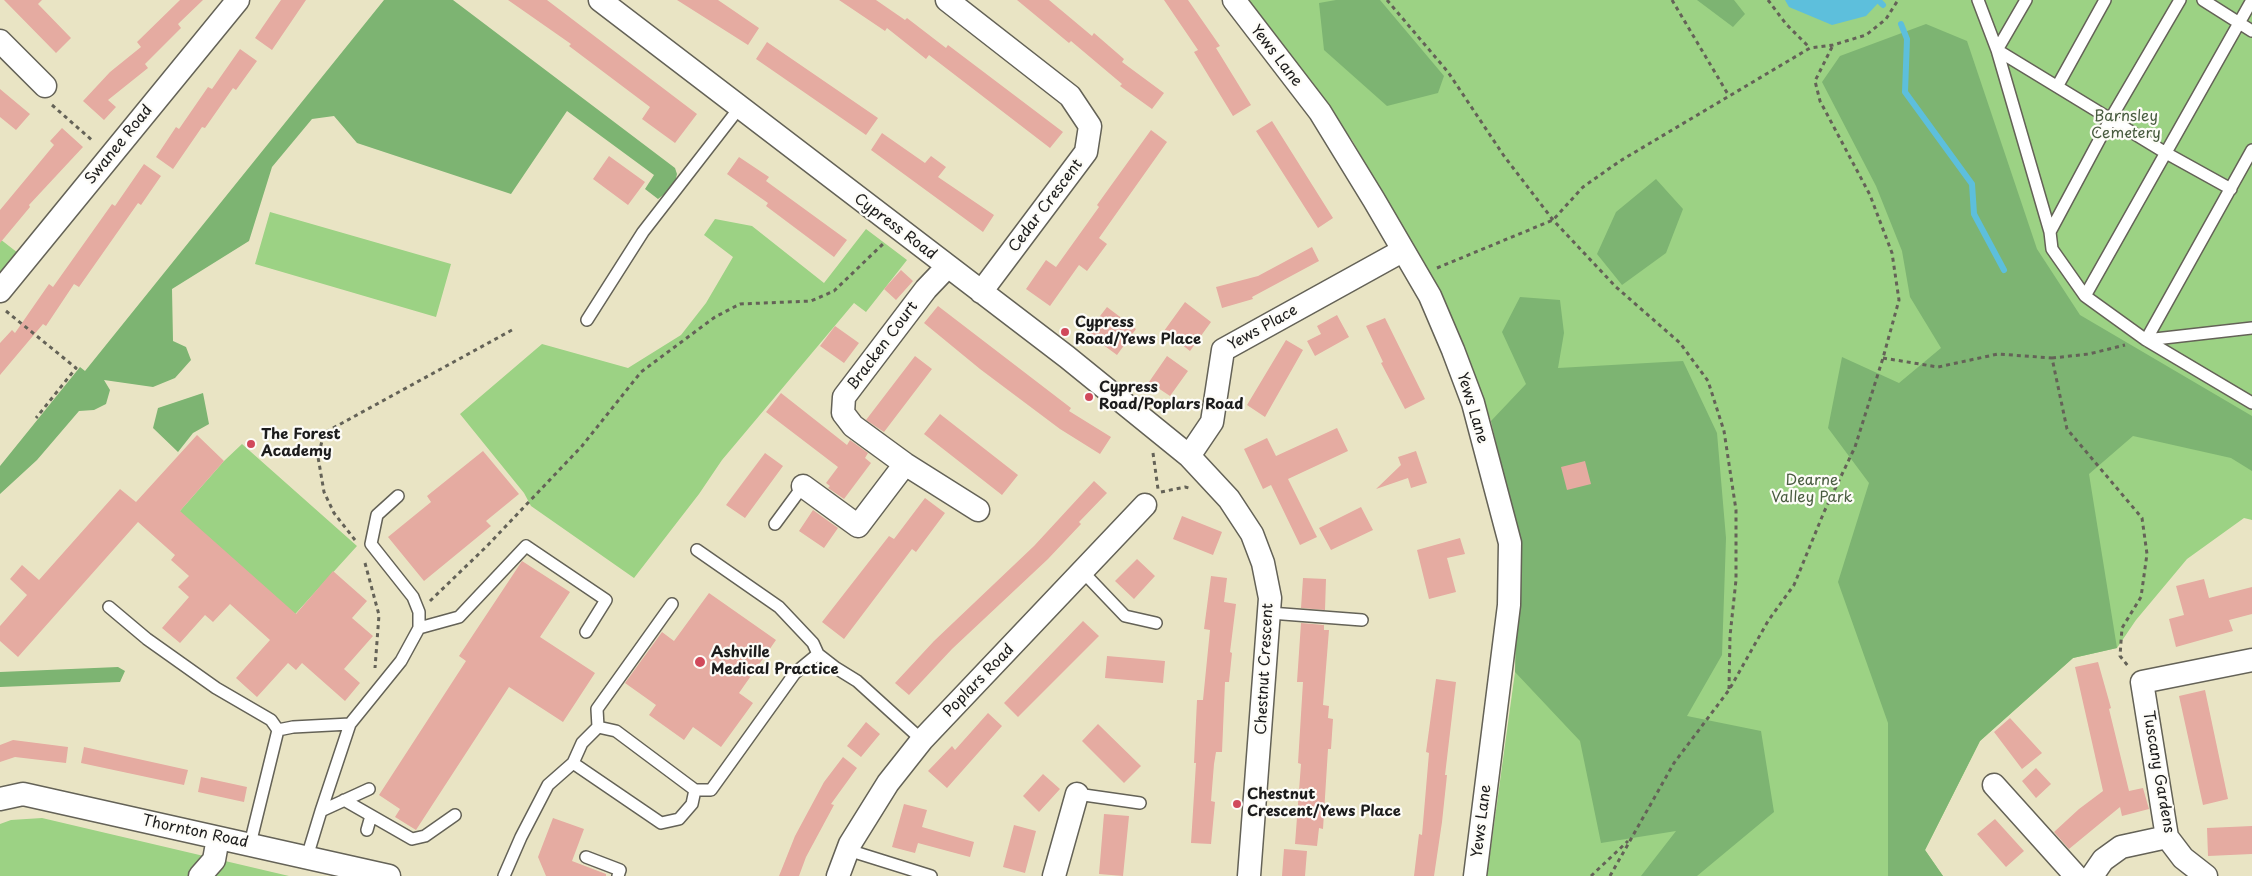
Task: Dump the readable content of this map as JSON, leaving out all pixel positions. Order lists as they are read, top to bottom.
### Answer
{
  "streets": {
    "street": [
      "Yews Lane",
      "Swanee Road",
      "Cedar Crescent",
      "Cypress Road",
      "Yews Place",
      "Bracken Court",
      "Chestnut Crescent",
      "Poplars Road",
      "Tuscany Gardens",
      "Thornton Road"
    ]
  },
  "crossings": [
    ["Yews Lane", "Yews Place"],
    ["Cedar Crescent", "Cypress Road"],
    ["Cypress Road", "Yews Place"],
    ["Cypress Road", "Bracken Court"],
    ["Cypress Road", "Chestnut Crescent"],
    ["Yews Place", "Chestnut Crescent"]
  ],
  "parks": ["Barnsley Cemetery", "Dearne Valley Park"],
  "places": [
    "Cypress Road/Yews Place",
    "Cypress Road/Poplars Road",
    "The Forest Academy",
    "Ashville Medical Practice",
    "Chestnut Crescent/Yews Place"
  ]
}
